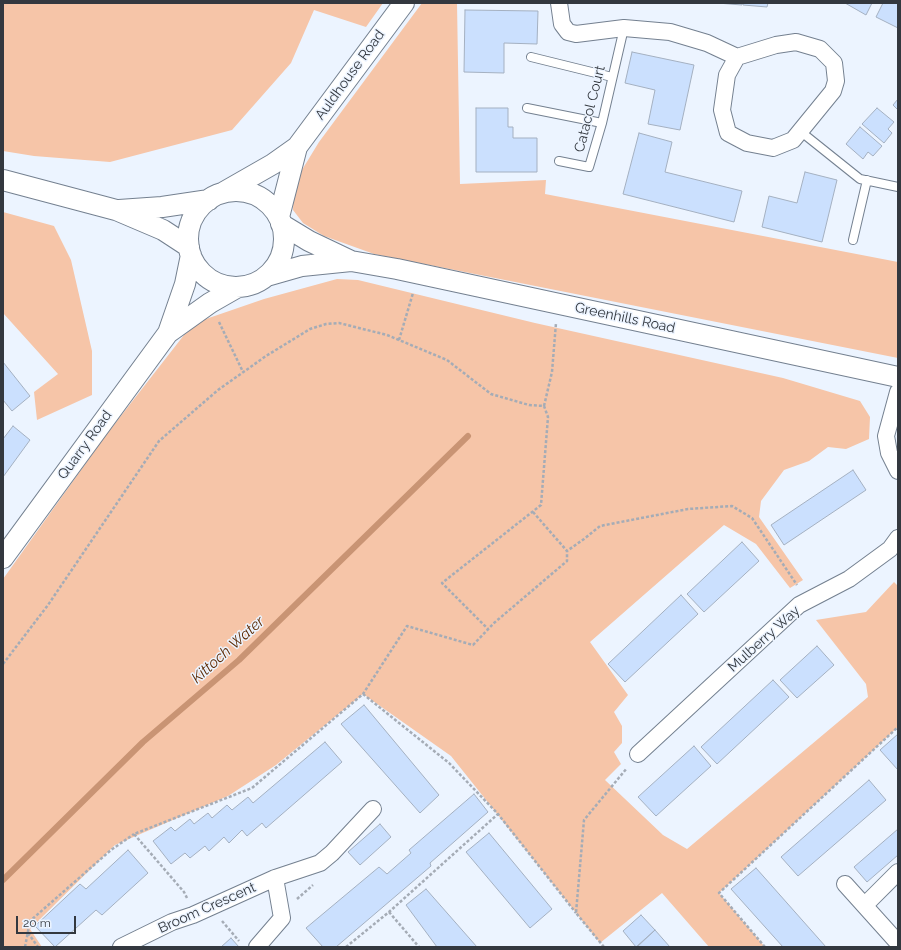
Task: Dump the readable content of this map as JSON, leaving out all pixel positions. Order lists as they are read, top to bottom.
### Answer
{
  "streets": {
    "street": [
      "Auldhouse Road",
      "Greenhills Road",
      "Quarry Road",
      "Mulberry Way",
      "Broom Crescent"
    ],
    "lane": ["Catacol Court"]
  },
  "crossings": [
    ["Auldhouse Road", "Greenhills Road"],
    ["Auldhouse Road", "Quarry Road"],
    ["Greenhills Road", "Quarry Road"]
  ],
  "water": ["Kittoch Water"],
  "scale_bar": "20 m"
}
